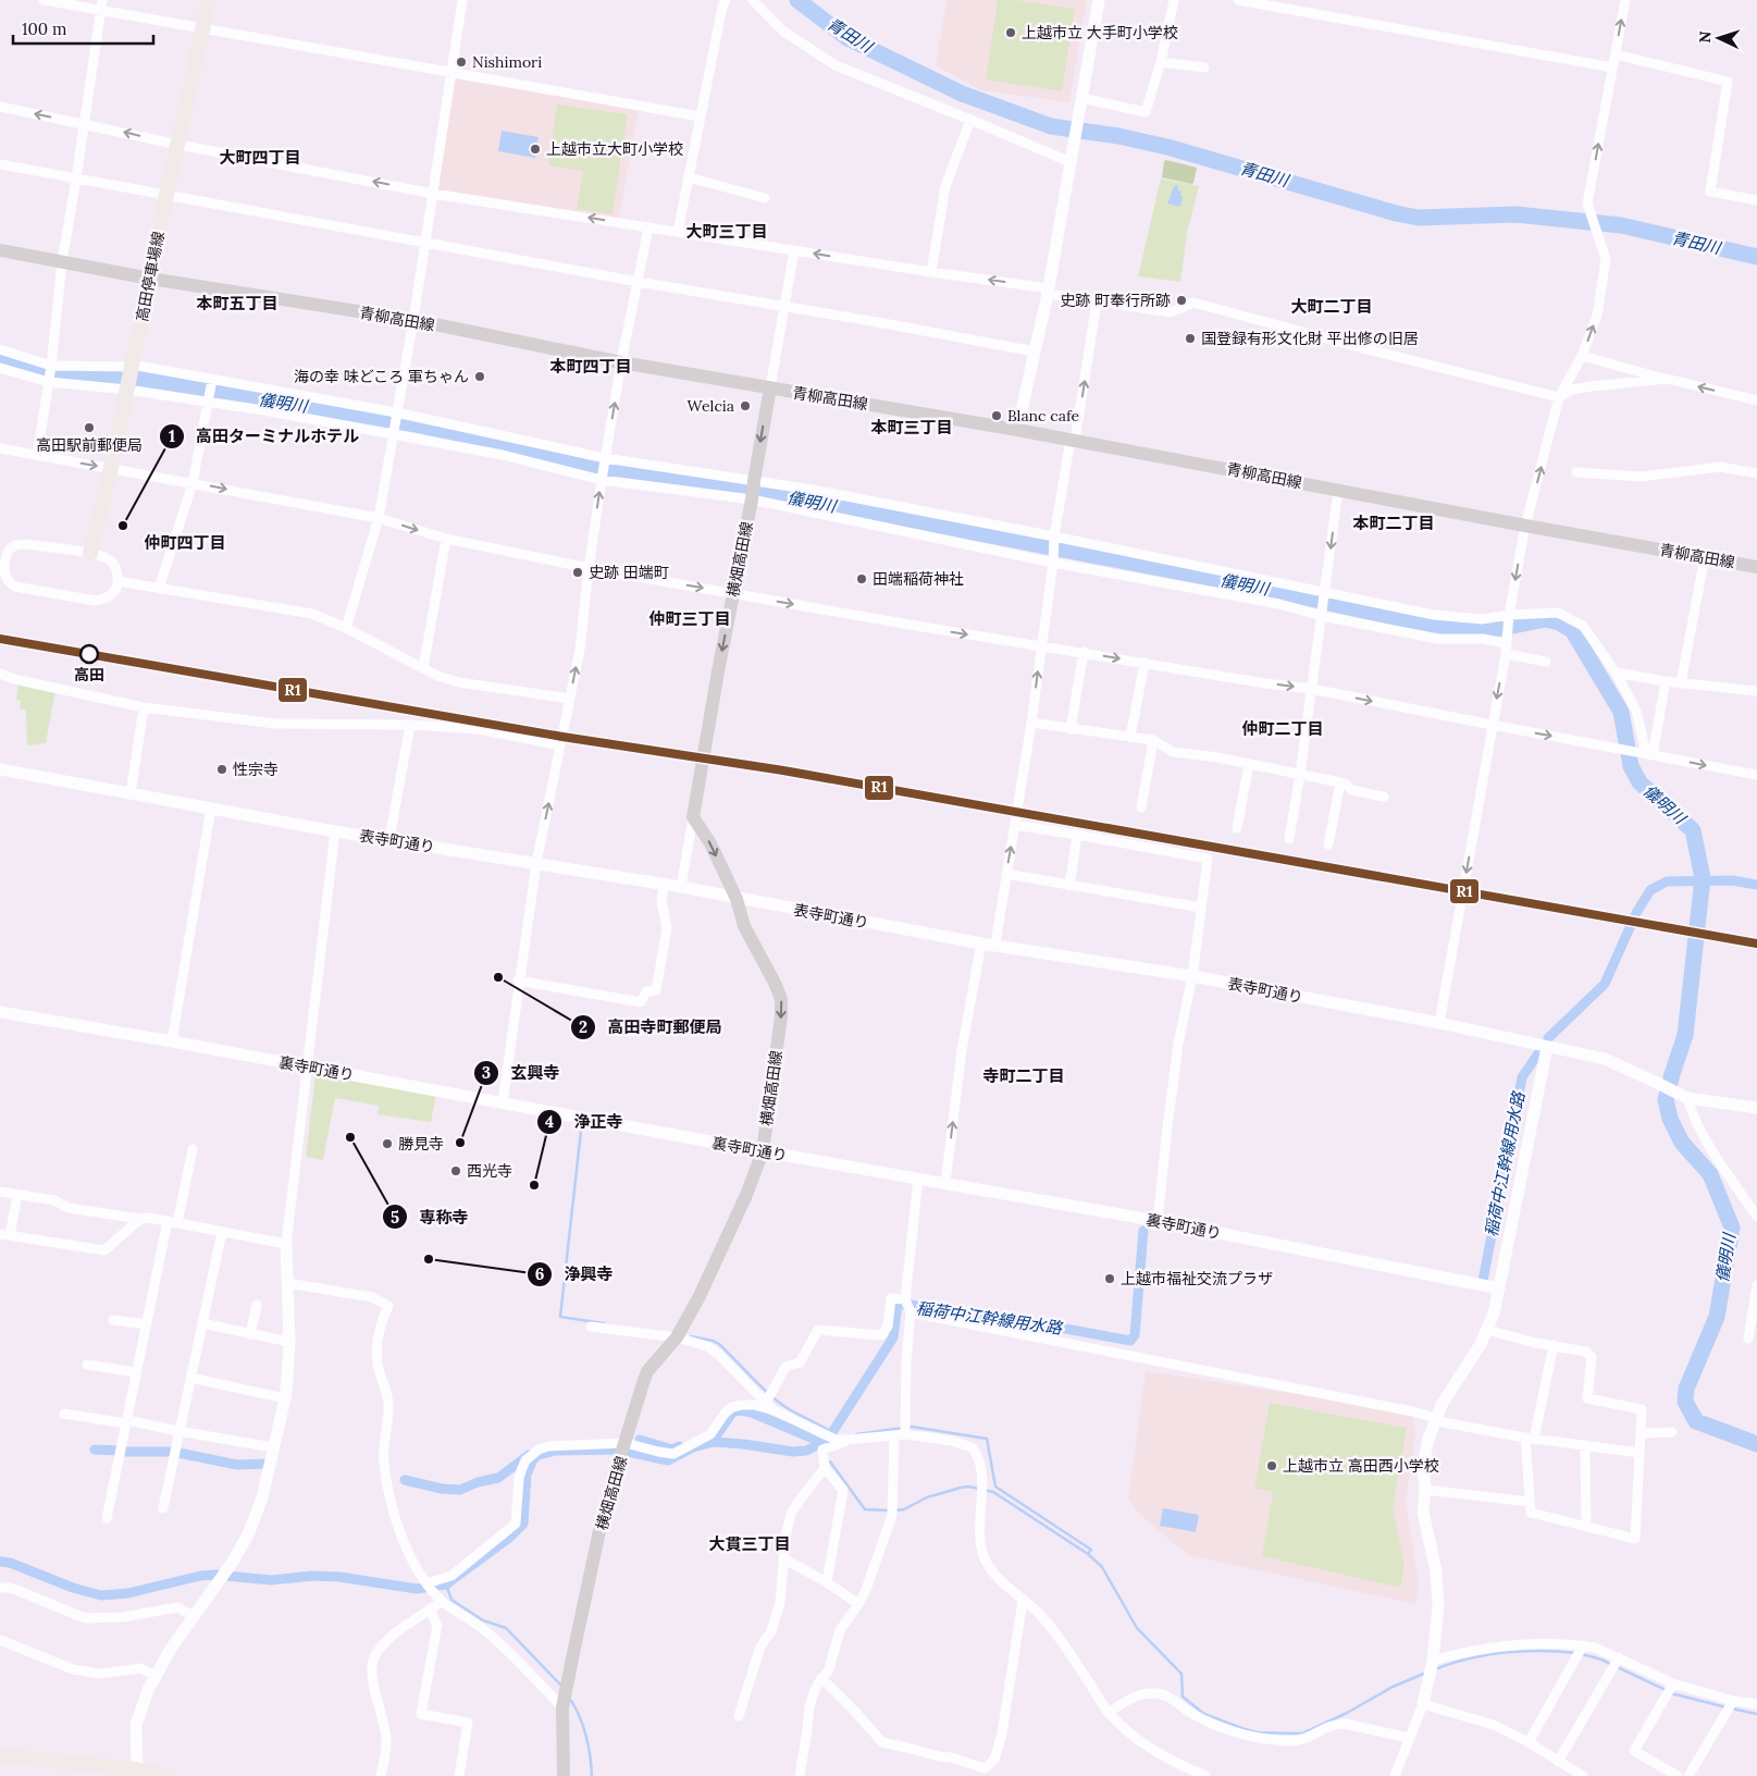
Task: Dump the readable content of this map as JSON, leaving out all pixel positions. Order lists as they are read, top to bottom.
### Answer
{
  "streets": {
    "main road": ["高田停車場線", "青柳高田線", "横畑高田線"],
    "street": ["表寺町通り", "裏寺町通り"]
  },
  "crossings": [
    ["高田停車場線", "青柳高田線"],
    ["青柳高田線", "横畑高田線"],
    ["横畑高田線", "表寺町通り"],
    ["横畑高田線", "裏寺町通り"]
  ],
  "one_way": ["横畑高田線"],
  "districts": [
    "大町四丁目",
    "大町三丁目",
    "本町五丁目",
    "大町二丁目",
    "本町四丁目",
    "本町三丁目",
    "本町二丁目",
    "仲町四丁目",
    "仲町三丁目",
    "仲町二丁目",
    "寺町二丁目",
    "大貫三丁目"
  ],
  "water": ["青田川", "儀明川", "稲荷中江幹線用水路"],
  "places": [
    "上越市立 大手町小学校",
    "Nishimori",
    "上越市立大町小学校",
    "史跡 町奉行所跡",
    "国登録有形文化財 平出修の旧居",
    "海の幸 味どころ 軍ちゃん",
    "Welcia",
    "Blanc cafe",
    "高田駅前郵便局",
    "高田ターミナルホテル",
    "史跡 田端町",
    "田端稲荷神社",
    "高田",
    "性宗寺",
    "高田寺町郵便局",
    "専称寺",
    "玄興寺",
    "勝見寺",
    "西光寺",
    "浄正寺",
    "浄興寺",
    "上越市福祉交流プラザ",
    "上越市立 高田西小学校"
  ],
  "lines": ["transit line R1"],
  "scale_bar": "100 m",
  "north": "left"
}
